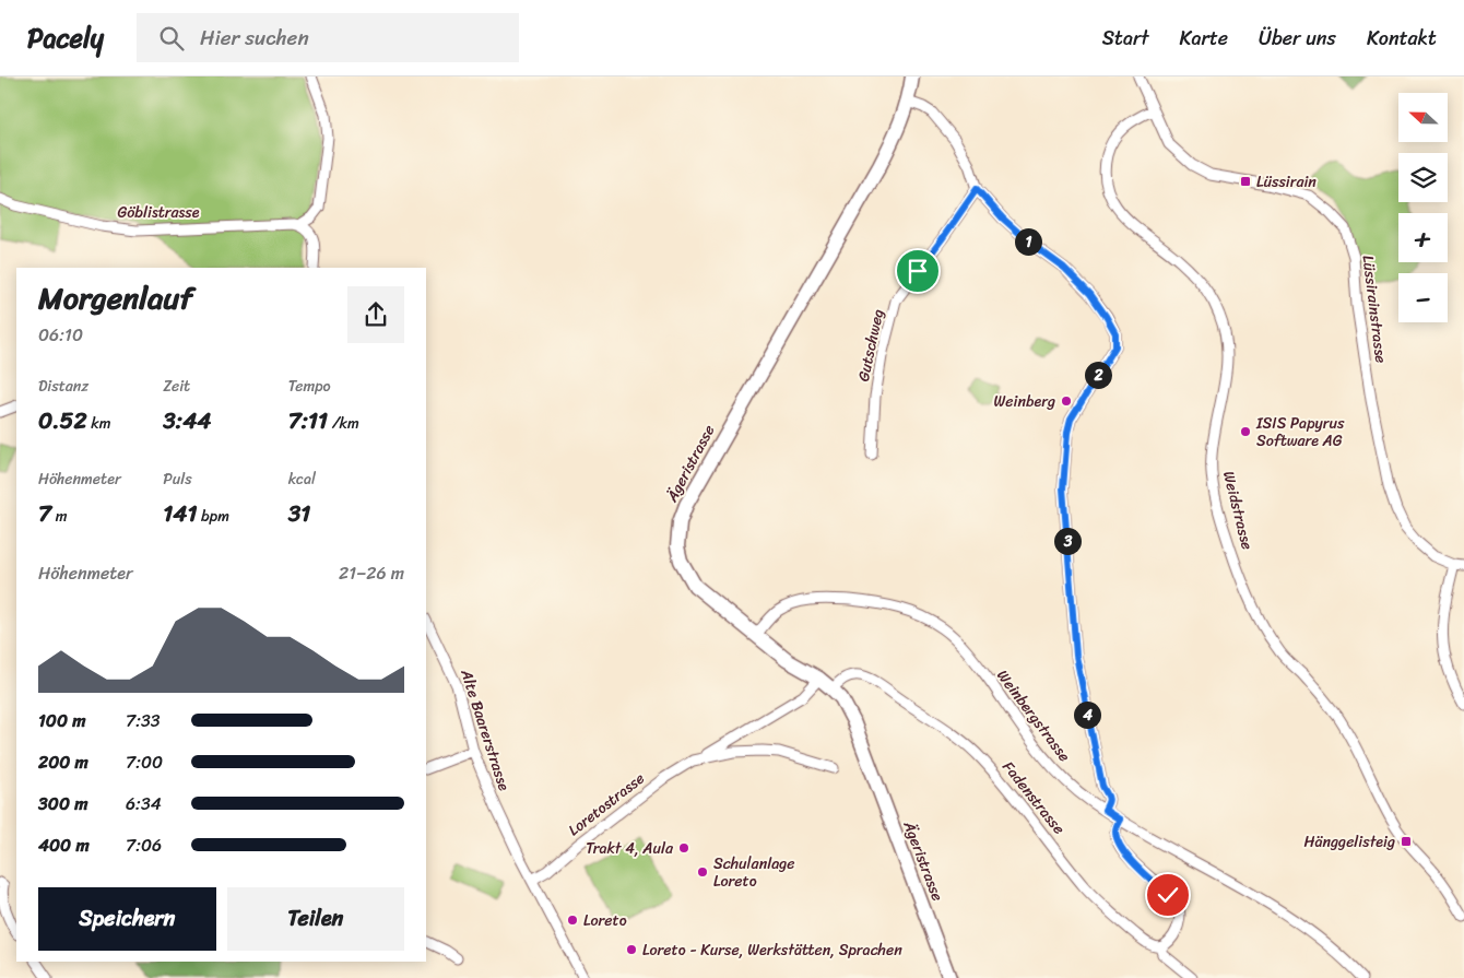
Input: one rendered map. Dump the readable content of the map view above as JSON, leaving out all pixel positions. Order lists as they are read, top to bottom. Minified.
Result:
{"streets":{"main road":["Ägeristrasse"],"street":["Göblistrasse","Lüssirainstrasse","Gutschweg","Weidstrasse","Weinbergstrasse","Alte Baarerstrasse","Fadenstrasse","Loretostrasse"]},"crossings":[["Lüssirainstrasse","Weidstrasse"],["Ägeristrasse","Weinbergstrasse"],["Ägeristrasse","Fadenstrasse"],["Ägeristrasse","Loretostrasse"],["Alte Baarerstrasse","Loretostrasse"]],"places":{"transit":["Lüssirain","Hänggelisteig"],"other":["Weinberg","ISIS Papyrus Software AG","Trakt 4, Aula","Schulanlage Loreto","Loreto","Loreto - Kurse, Werkstätten, Sprachen"]},"north":"left","page":{"header":"Pacely","search":"Hier suchen","nav":["Start","Karte","Über uns","Kontakt"],"map_buttons":["+","−"],"pins":["1","2","3","4"],"heading":["Morgenlauf","06:10"],"stats":[["Distanz","0.52 km"],["Zeit","3:44"],["Tempo","7:11 /km"],["Höhenmeter","7 m"],["Puls","141 bpm"],["kcal","31"]],"chart":["Höhenmeter","21–26 m"],"list":[{"name":"100 m","note":"7:33"},{"name":"200 m","note":"7:00"},{"name":"300 m","note":"6:34"},{"name":"400 m","note":"7:06"}],"buttons":["Speichern","Teilen"]}}
